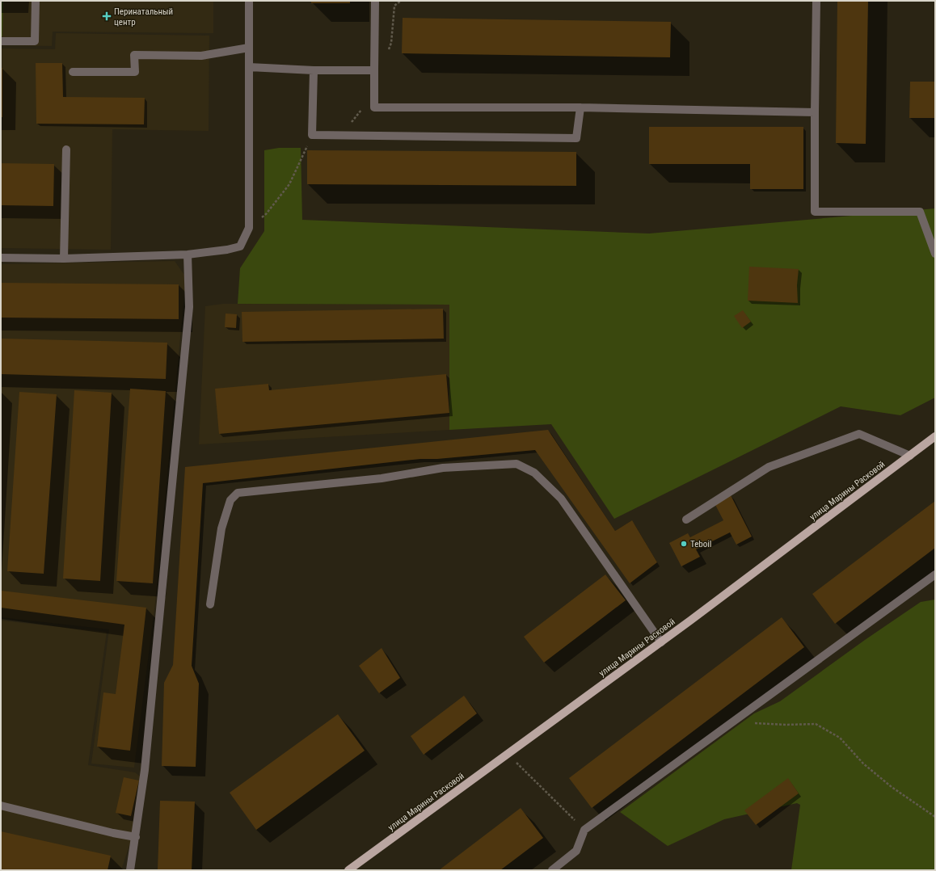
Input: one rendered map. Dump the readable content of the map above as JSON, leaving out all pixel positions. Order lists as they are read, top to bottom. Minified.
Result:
{"streets":{"main road":["улица Марины Расковой"]},"places":{"health":["Перинатальный центр"],"other":["Teboil"]}}
